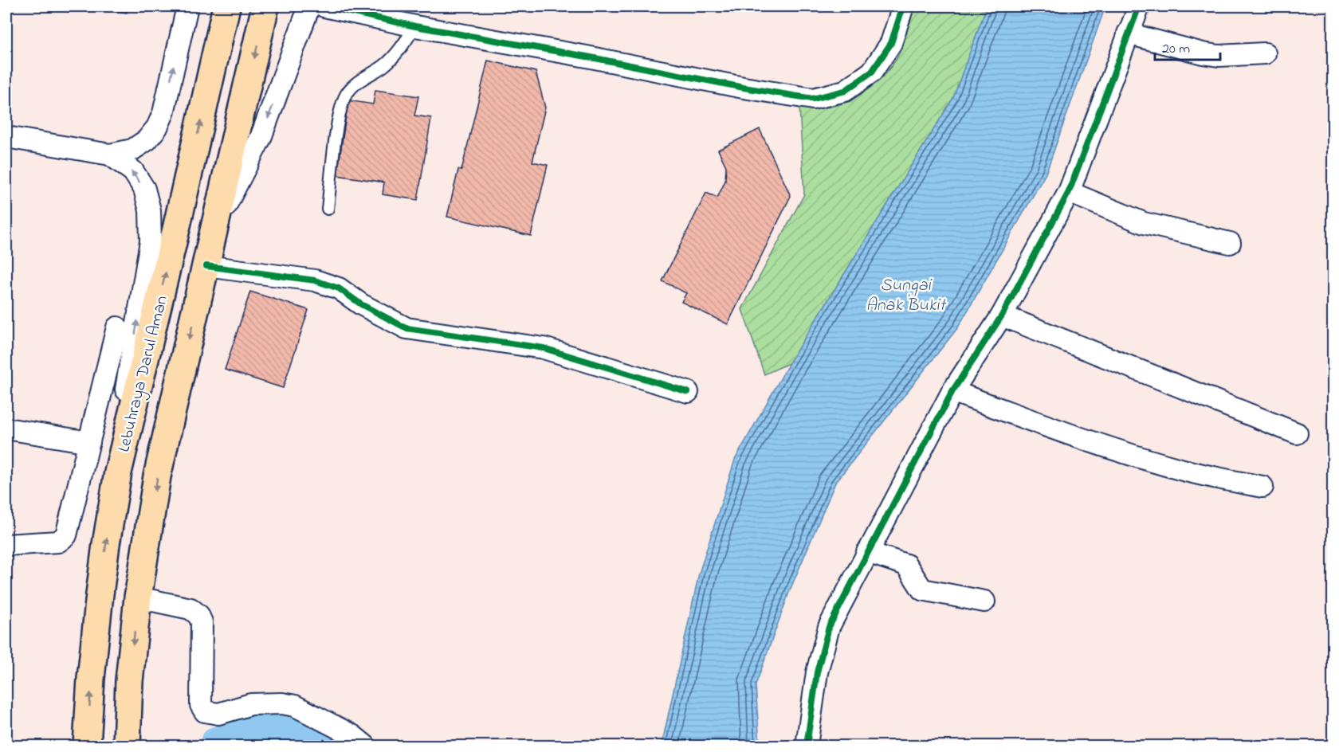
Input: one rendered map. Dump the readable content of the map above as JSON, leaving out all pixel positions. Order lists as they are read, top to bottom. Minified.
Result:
{"streets":{"highway":["Lebuhraya Darul Aman"]},"water":["Sungai Anak Bukit"],"scale_bar":"20 m"}
